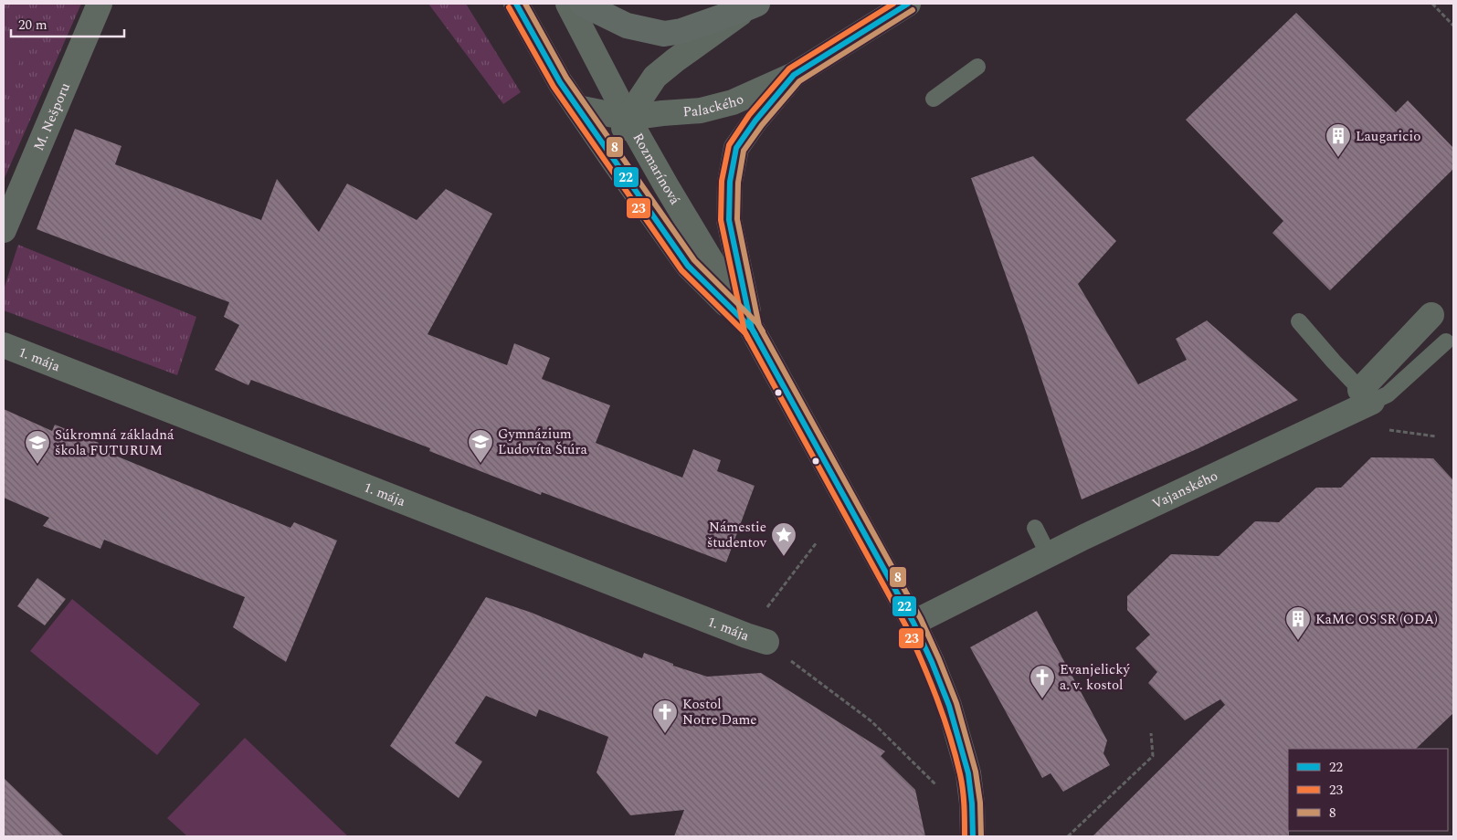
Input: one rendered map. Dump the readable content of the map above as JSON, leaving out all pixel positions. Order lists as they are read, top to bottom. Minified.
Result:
{"streets":{"street":["Palackého","M. Nešporu","Rozmarínová","1. mája","Vajanského"]},"crossings":[["Palackého","Rozmarínová"],["Rozmarínová","Vajanského"]],"places":{"building":["Laugaricio","KaMC OS SR (ODA)"],"school or university":["Gymnázium Ľudovíta Štúra","Súkromná základná škola FUTURUM"],"place":["Námestie študentov"],"church":["Evanjelický a. v. kostol","Kostol Notre Dame"]},"lines":["transit line 22","transit line 23","transit line 8"],"legend":["22","23","8"],"scale_bar":"20 m"}
